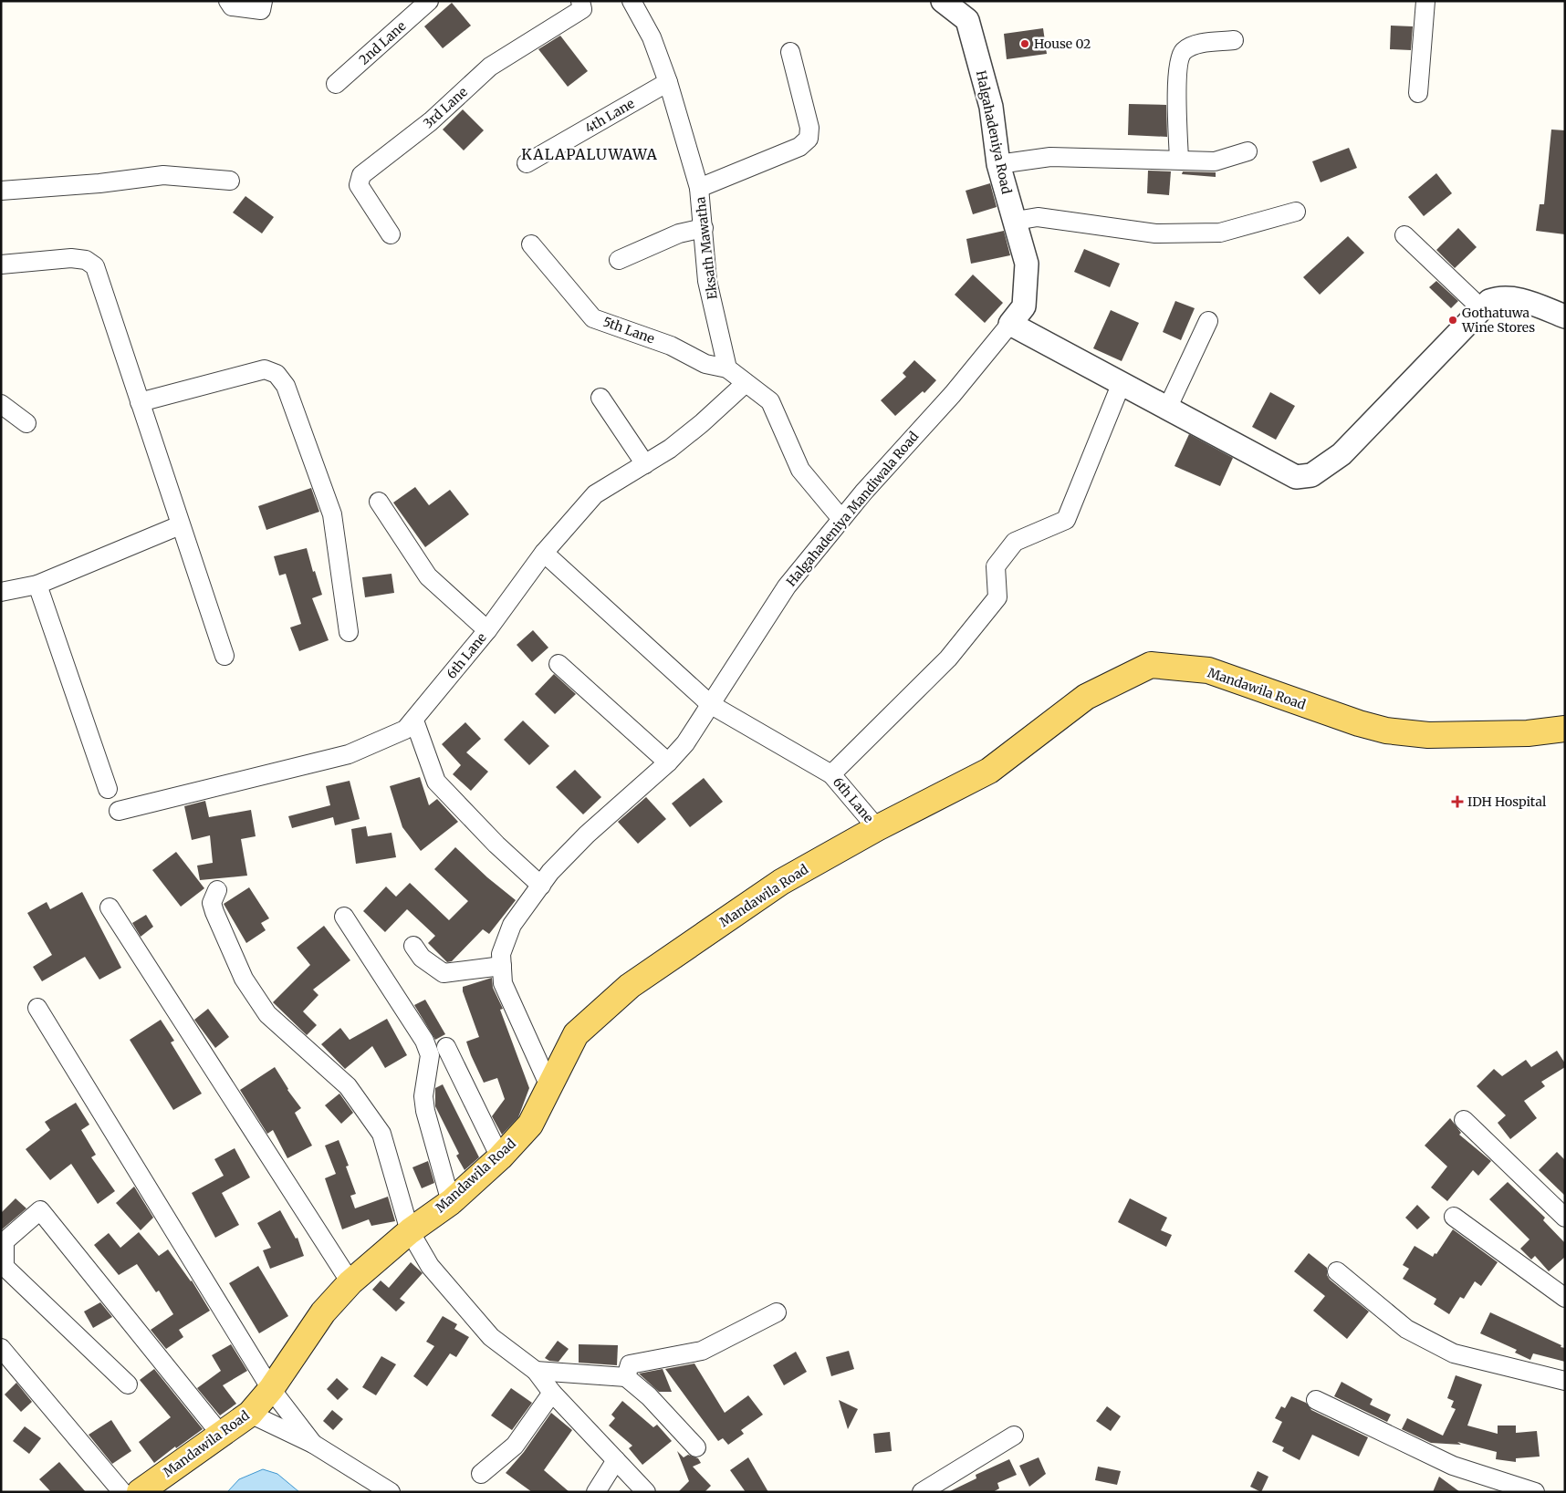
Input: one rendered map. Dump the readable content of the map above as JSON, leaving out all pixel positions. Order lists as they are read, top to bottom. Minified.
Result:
{"streets":{"main road":["Mandawila Road"],"street":["2nd Lane","3rd Lane","4th Lane","Halgahadeniya Road","Eksath Mawatha","5th Lane","Halgahadeniya Mandiwala Road","6th Lane"]},"crossings":[["4th Lane","Eksath Mawatha"],["Halgahadeniya Road","Halgahadeniya Mandiwala Road"],["Eksath Mawatha","5th Lane"],["Halgahadeniya Mandiwala Road","6th Lane"],["Halgahadeniya Mandiwala Road","Mandawila Road"],["6th Lane","Mandawila Road"]],"districts":["KALAPALUWAWA"],"places":{"other":["House 02","Gothatuwa Wine Stores"],"health":["IDH Hospital"]}}
